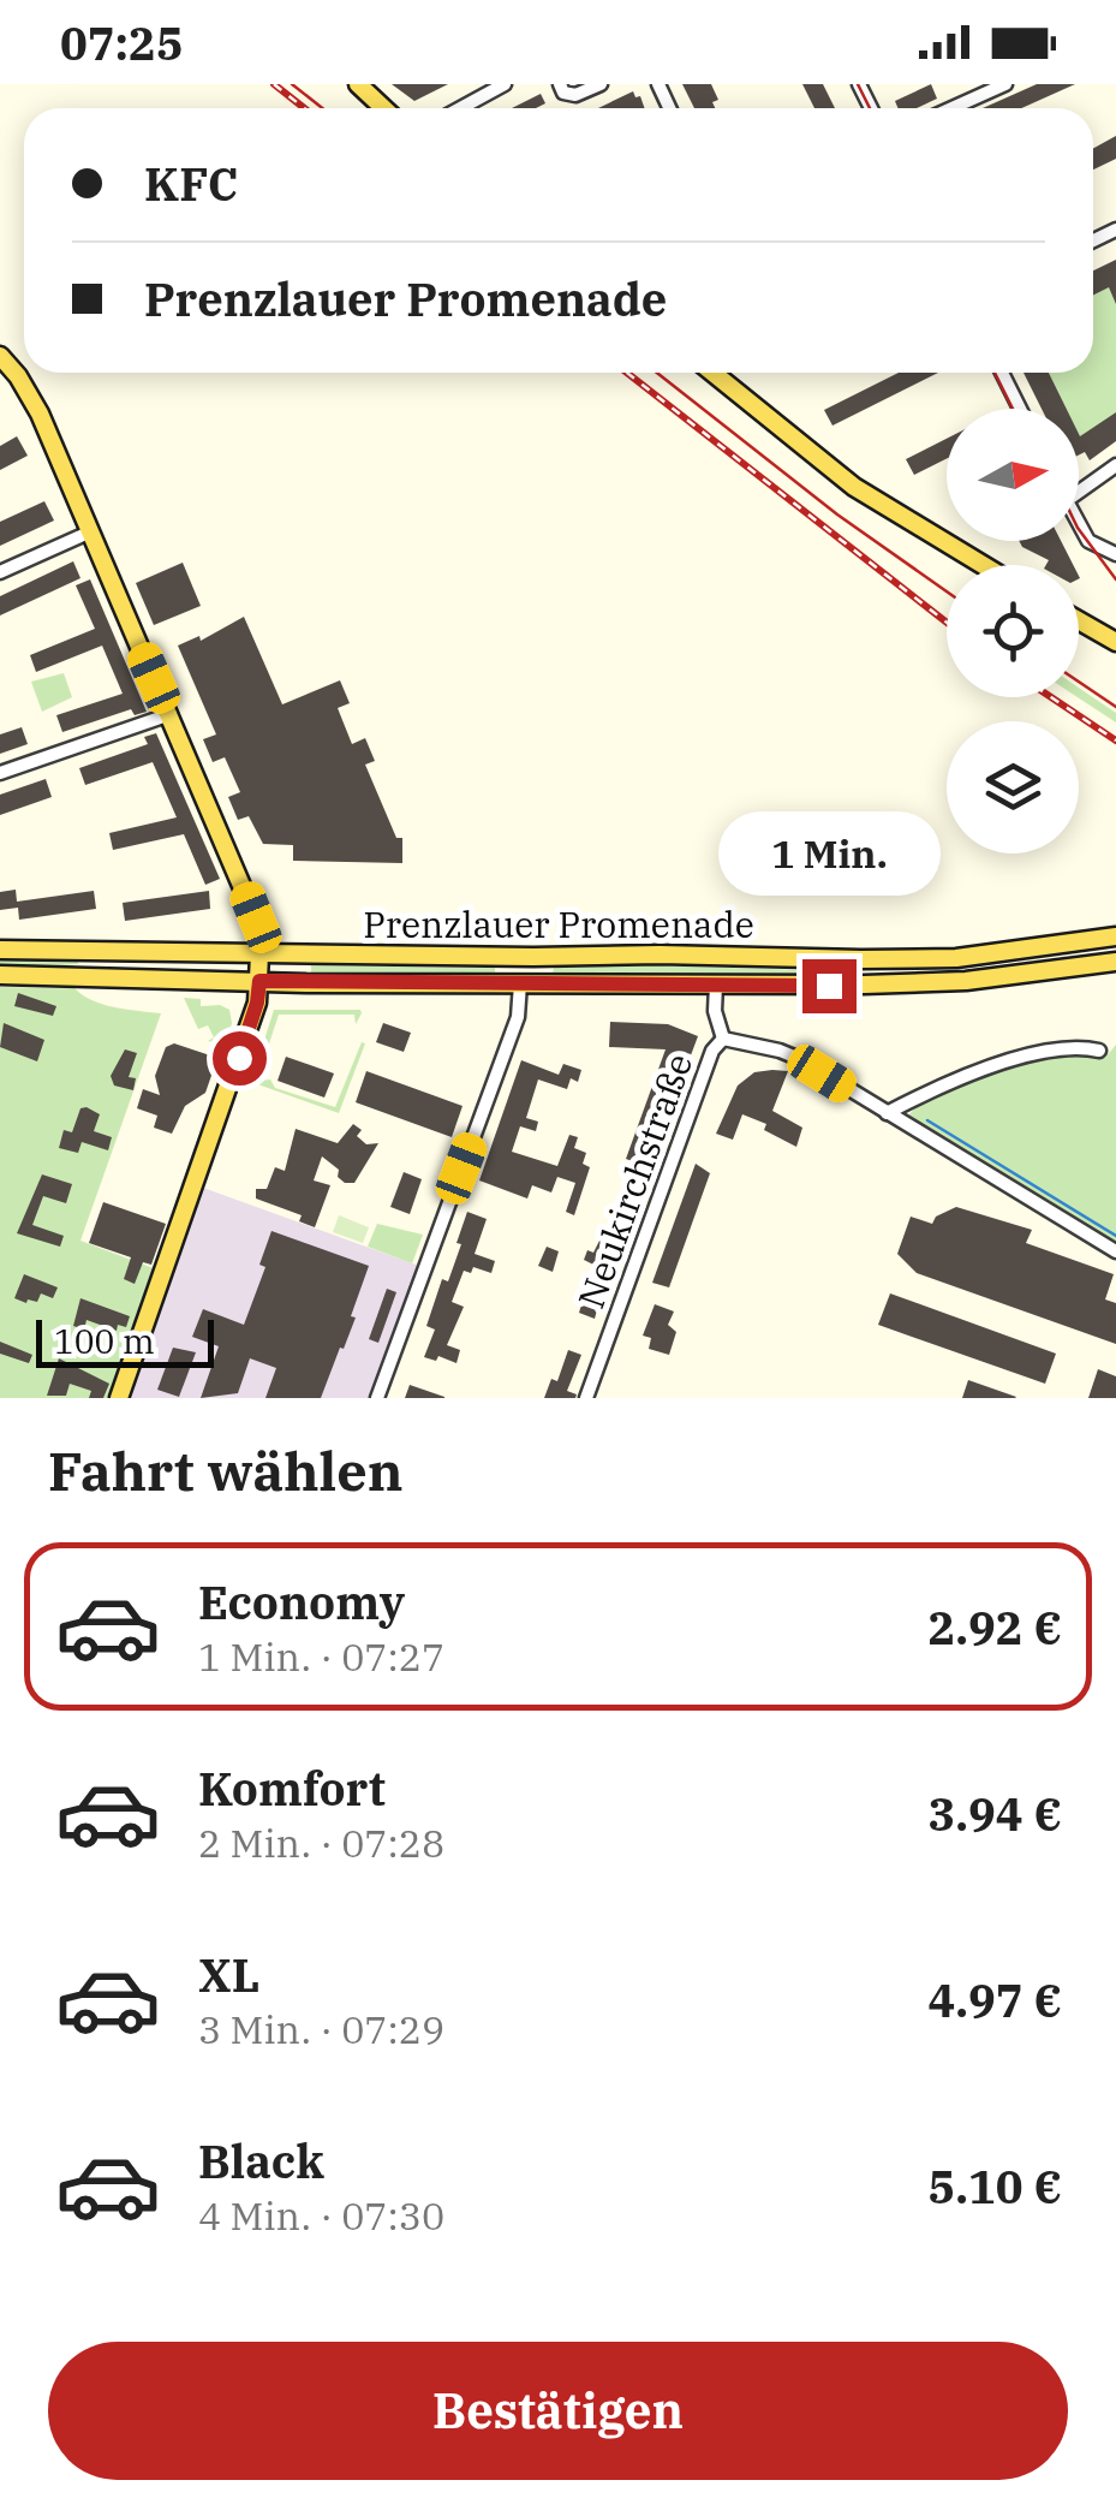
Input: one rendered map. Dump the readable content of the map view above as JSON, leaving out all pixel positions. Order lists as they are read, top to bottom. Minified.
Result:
{"streets":{"main road":["Prenzlauer Promenade"],"street":["Neukirchstraße"]},"crossings":[["Prenzlauer Promenade","Neukirchstraße"]],"scale_bar":"100 m","north":"right","page":{"status":"07:25","banner":["KFC","Prenzlauer Promenade"],"bubble":"1 Min.","scale":"100 m","heading":"Fahrt wählen","list":[{"name":"Economy","note":"1 Min. · 07:27","value":"2.92 €"},{"name":"Komfort","note":"2 Min. · 07:28","value":"3.94 €"},{"name":"XL","note":"3 Min. · 07:29","value":"4.97 €"},{"name":"Black","note":"4 Min. · 07:30","value":"5.10 €"}],"buttons":"Bestätigen"}}
